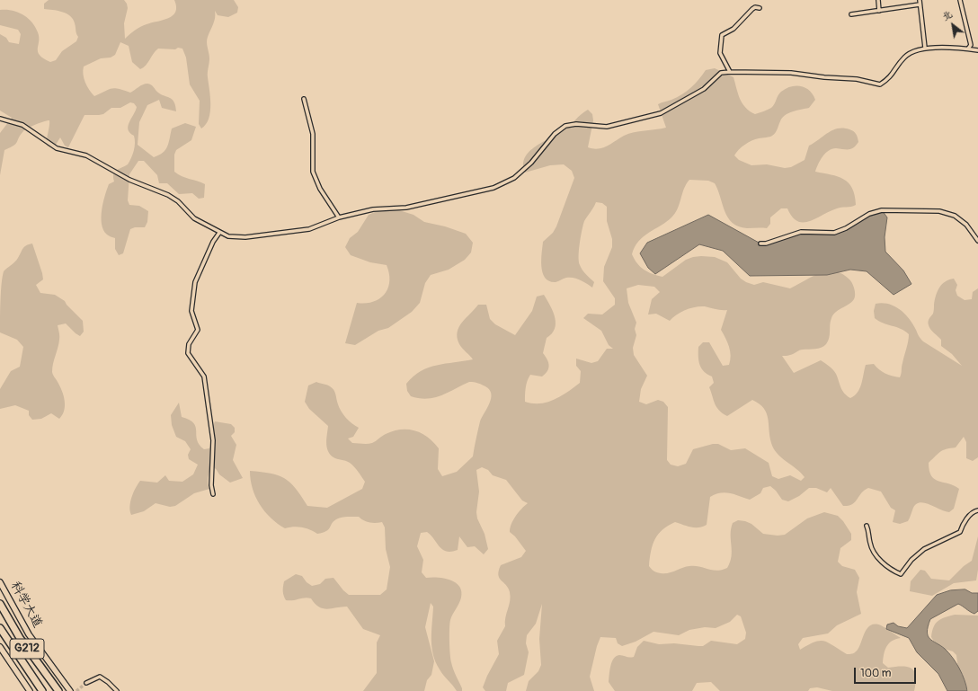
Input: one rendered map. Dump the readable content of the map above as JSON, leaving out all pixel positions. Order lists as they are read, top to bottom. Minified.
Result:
{"streets":{"highway":["科学大道","G212"]},"scale_bar":"100 m","north":"top left"}
